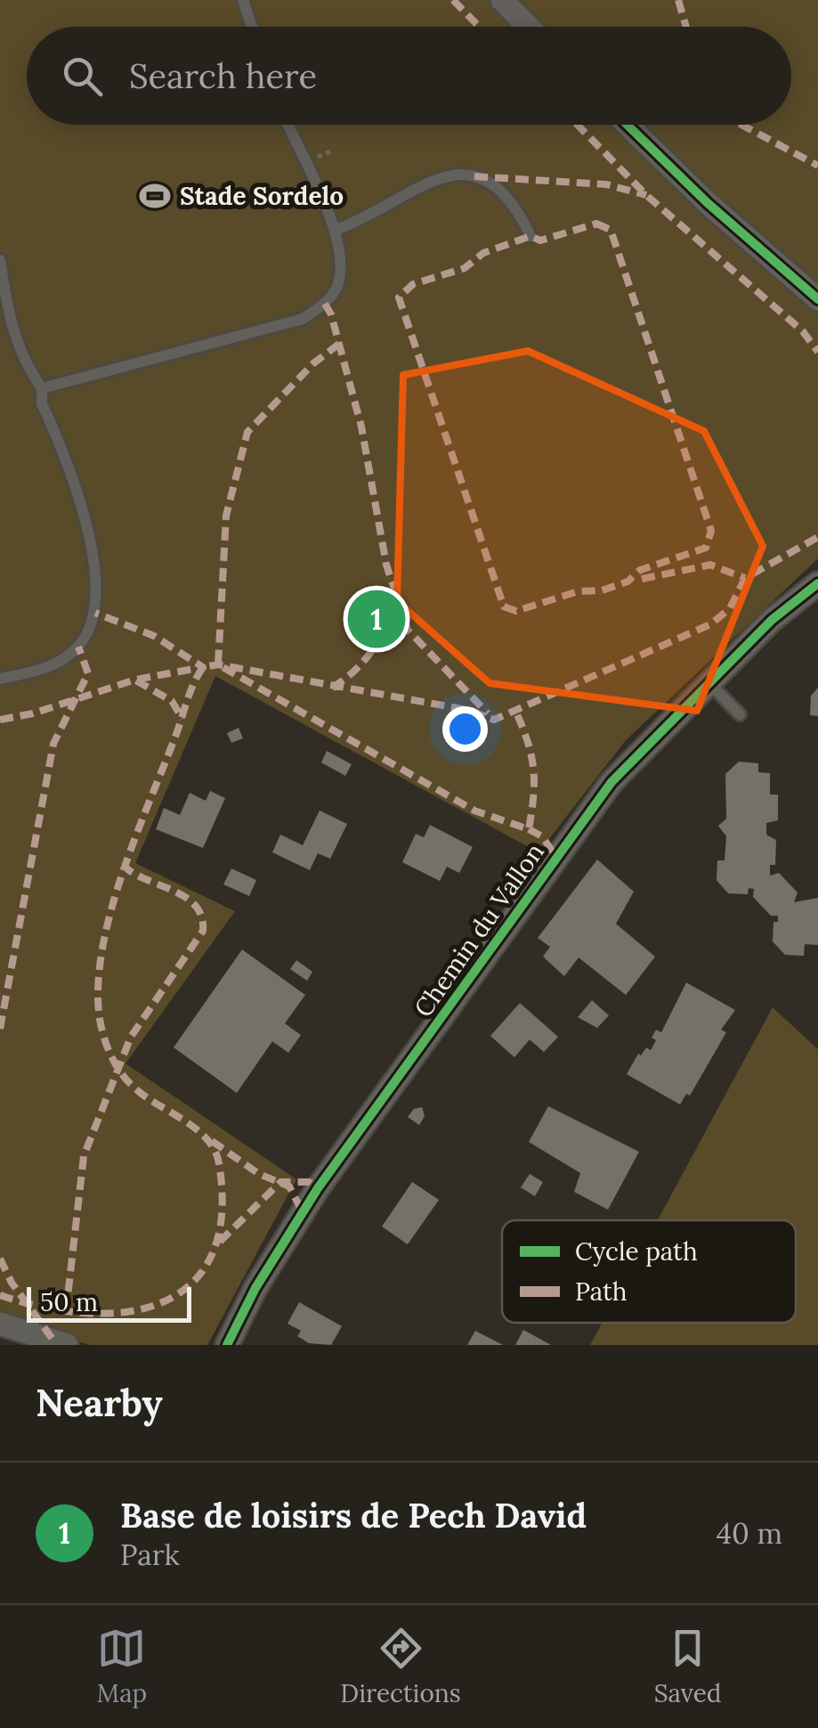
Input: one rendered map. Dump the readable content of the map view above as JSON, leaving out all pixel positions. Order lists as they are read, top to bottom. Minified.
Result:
{"streets":{"street":["Chemin du Vallon"]},"places":{"sports":["Stade Sordelo"]},"legend":["Cycle path","Path"],"scale_bar":"50 m","page":{"search":"Search here","pins":"1","scale":"50 m","heading":"Nearby","list":[{"mark":"1","name":"Base de loisirs de Pech David","note":"Park","value":"40 m"}],"nav":["Map","Directions","Saved"]}}
